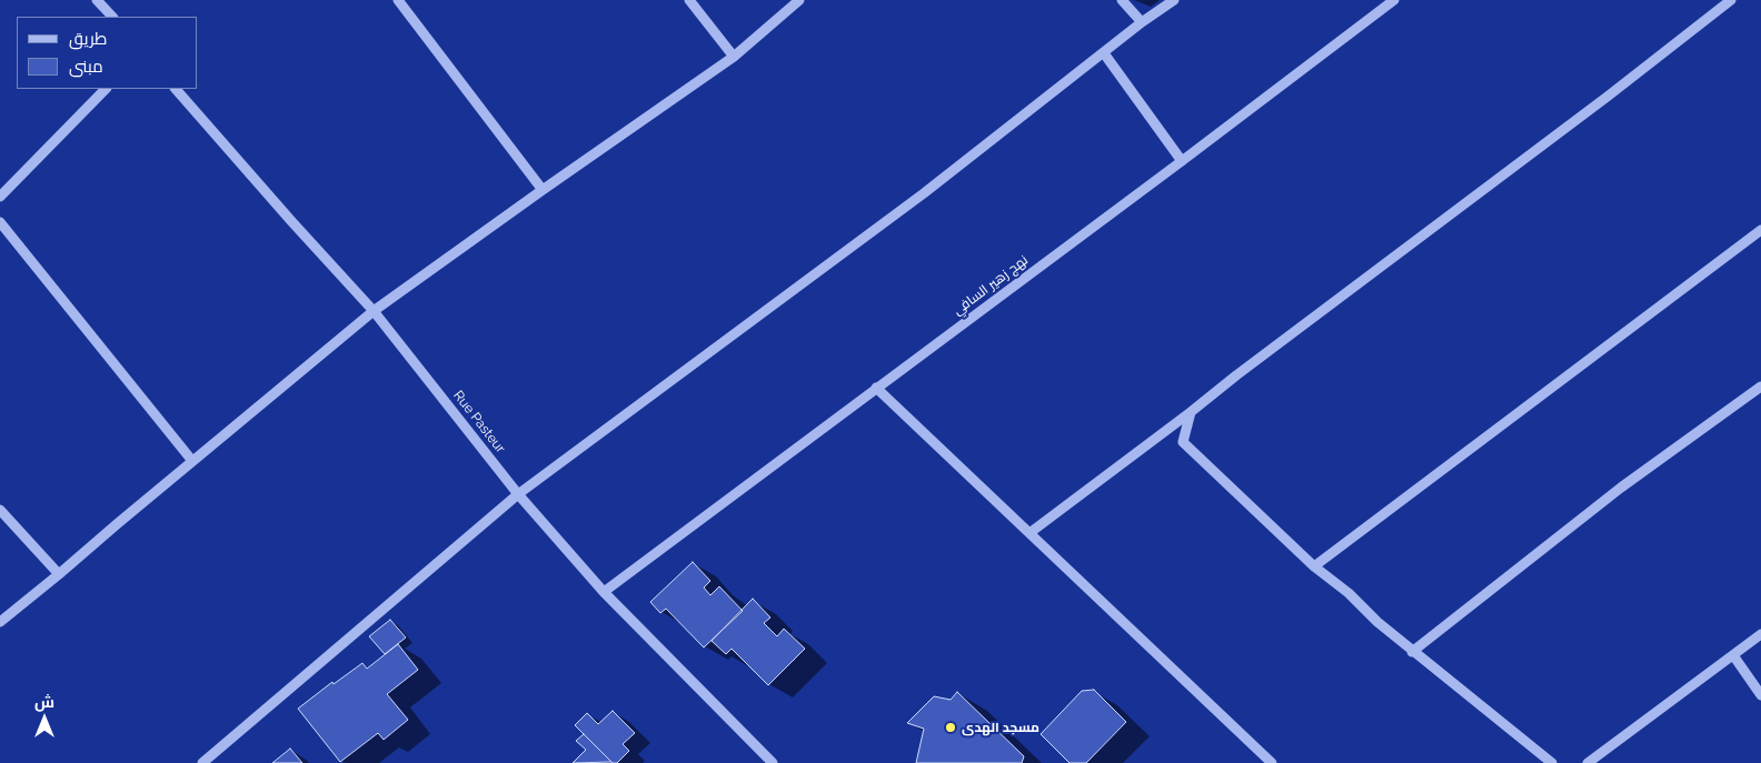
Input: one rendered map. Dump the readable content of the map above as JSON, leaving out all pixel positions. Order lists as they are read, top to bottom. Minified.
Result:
{"streets":{"street":["نهج زهير السافي","Rue Pasteur"]},"crossings":[["نهج زهير السافي","Rue Pasteur"]],"places":["مسجد الهدى"],"legend":["طريق","مبنى"],"north":"top"}
